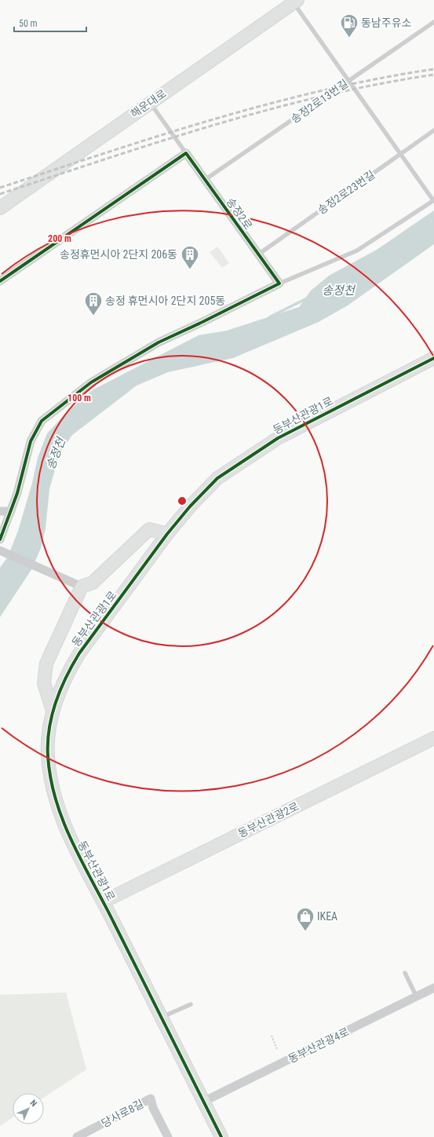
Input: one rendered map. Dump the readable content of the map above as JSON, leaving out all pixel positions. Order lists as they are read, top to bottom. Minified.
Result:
{"streets":{"street":["해운대로","송정2로","동부산관광1로","동부산관광2로","동부산관광4로","당사로8길"],"lane":["송정2로13번길","송정2로23번길"]},"crossings":[["송정2로13번길","송정2로"],["해운대로","송정2로"],["송정2로23번길","송정2로"],["동부산관광1로","동부산관광2로"],["동부산관광1로","동부산관광4로"]],"water":["송정천"],"places":{"fuel station":["동남주유소"],"building":["송정휴먼시아 2단지 206동","송정 휴먼시아 2단지 205동"],"shop":["IKEA"]},"scale_bar":"50 m","north":"top right","rings":["200 m","100 m"]}
